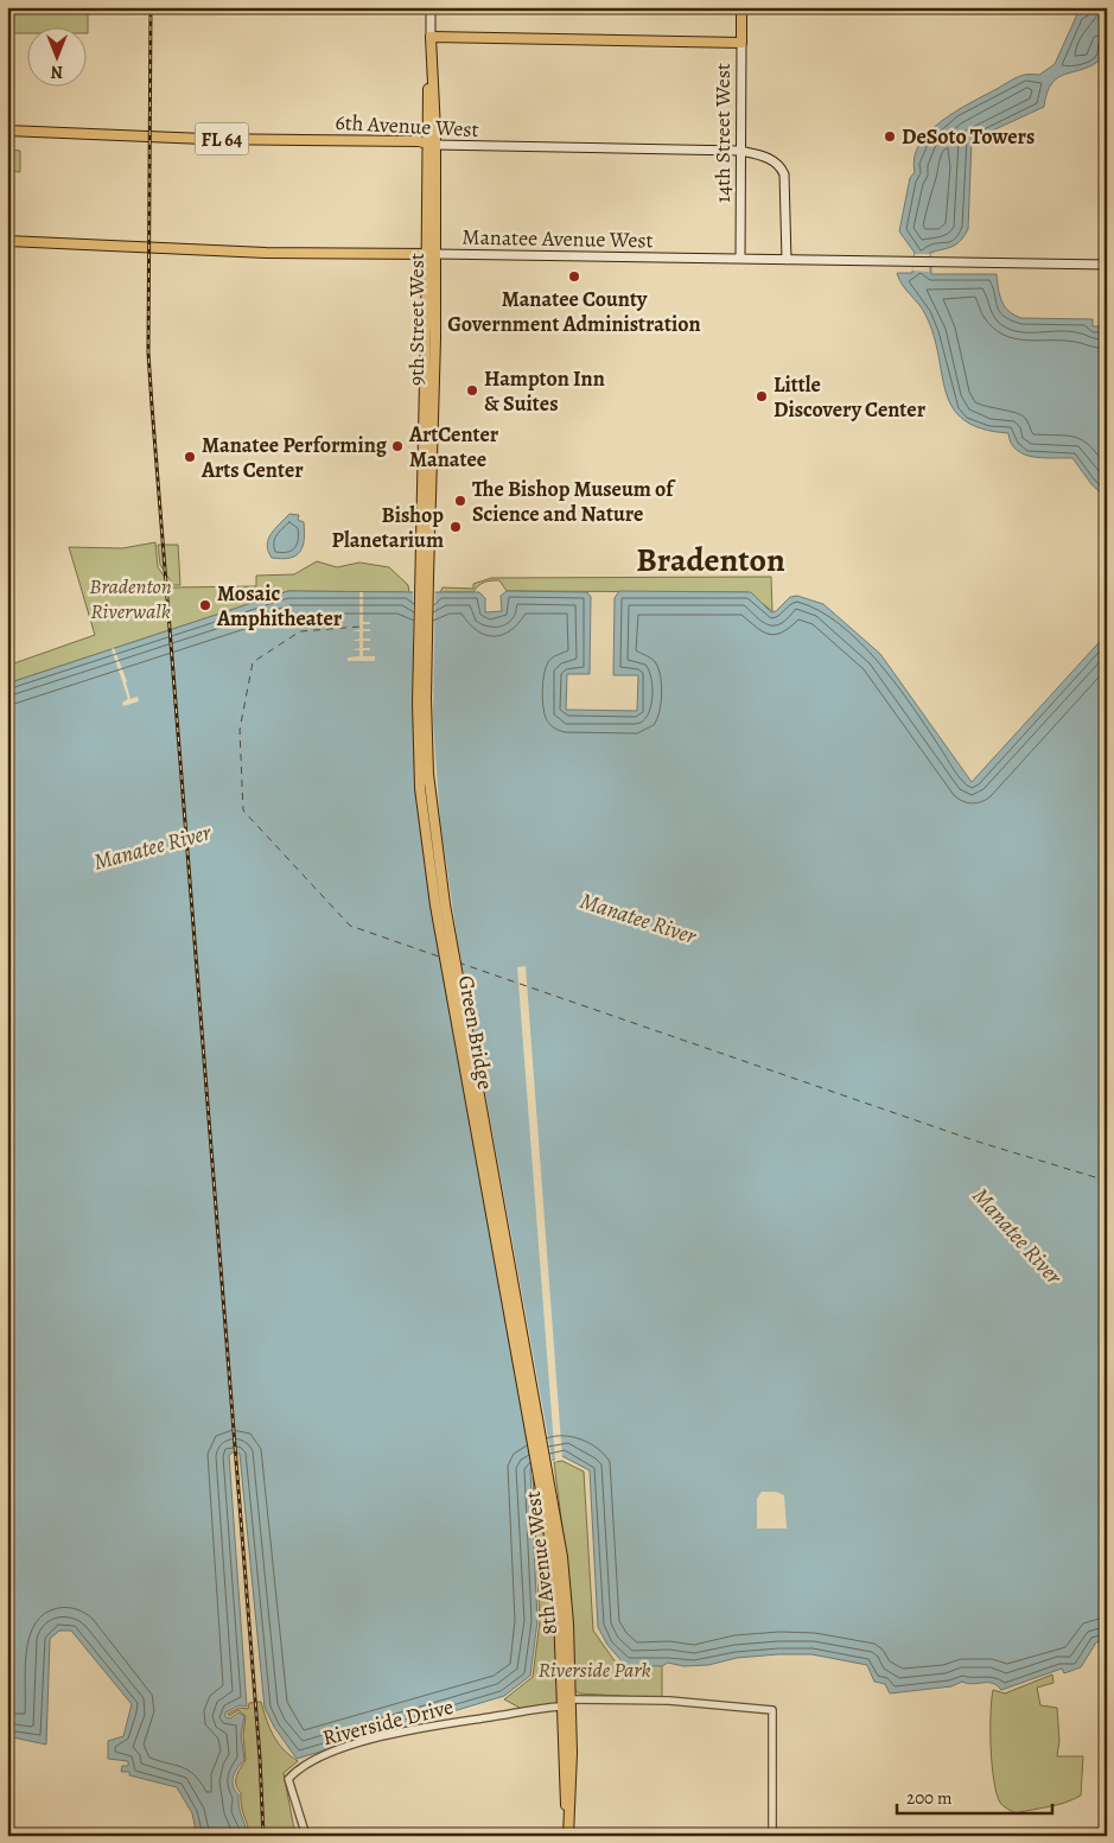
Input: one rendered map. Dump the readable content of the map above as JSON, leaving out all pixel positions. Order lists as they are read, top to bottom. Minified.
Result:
{"streets":{"main road":["6th Avenue West","14th Street West","FL 64","Manatee Avenue West","9th Street West","Green Bridge","8th Avenue West"],"street":["Riverside Drive"]},"crossings":[["6th Avenue West","14th Street West"],["6th Avenue West","Manatee Avenue West"],["6th Avenue West","9th Street West"],["14th Street West","Manatee Avenue West"],["Manatee Avenue West","9th Street West"],["9th Street West","Green Bridge"],["Green Bridge","8th Avenue West"],["8th Avenue West","Riverside Drive"]],"districts":["Bradenton"],"water":["Manatee River"],"parks":["Bradenton Riverwalk","Riverside Park"],"places":["DeSoto Towers","Manatee County Government Administration","Hampton Inn & Suites","Little Discovery Center","ArtCenter Manatee","Manatee Performing Arts Center","The Bishop Museum of Science and Nature","Bishop Planetarium","Mosaic Amphitheater"],"scale_bar":"200 m","north":"bottom"}
